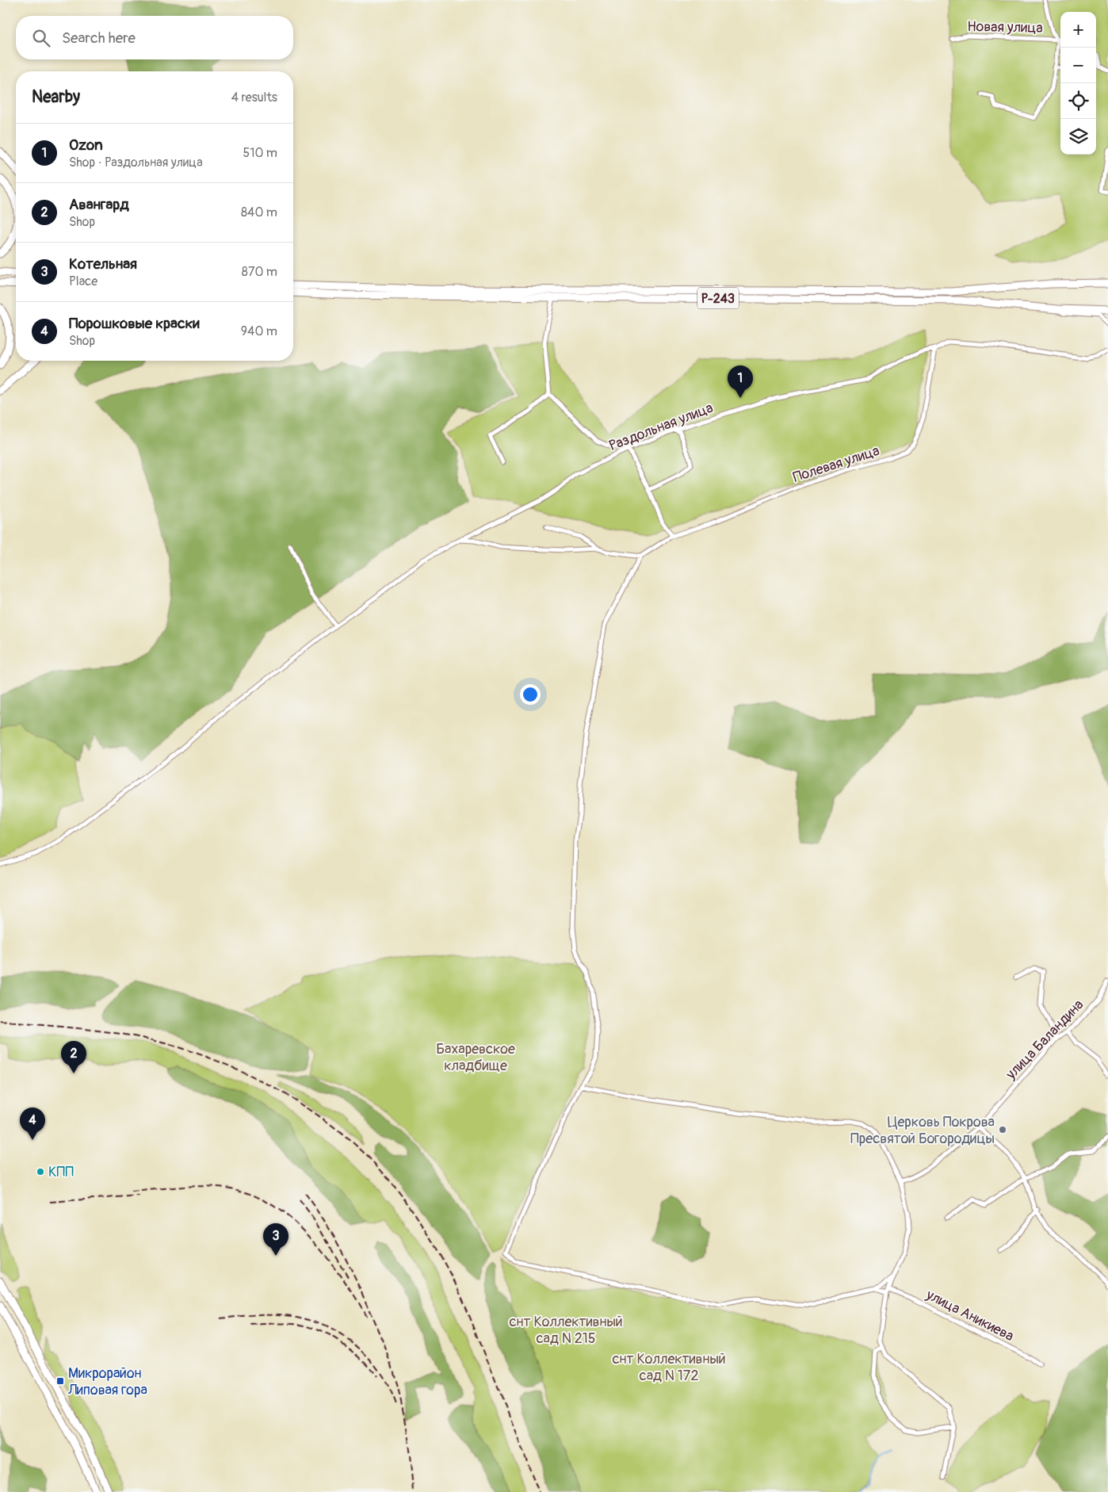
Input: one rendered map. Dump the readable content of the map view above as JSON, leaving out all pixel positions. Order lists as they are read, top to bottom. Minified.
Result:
{"streets":{"main road":["Р-243"],"street":["Новая улица","Раздольная улица","Полевая улица","улица Баландина","улица Аникиева"]},"crossings":[["Раздольная улица","Полевая улица"]],"parks":["Бахаревское кладбище","снт Коллективный сад N 215","снт Коллективный сад N 172"],"places":{"other":["Церковь Покрова Пресвятой Богородицы","КПП"],"transit":["Микрорайон Липовая гора"]},"page":{"map_buttons":["+","−"],"search":"Search here","heading":["Nearby","4 results"],"list":[{"mark":"1","name":"Ozon","note":"Shop · Раздольная улица","value":"510 m"},{"mark":"2","name":"Авангард","note":"Shop","value":"840 m"},{"mark":"3","name":"Котельная","note":"Place","value":"870 m"},{"mark":"4","name":"Порошковые краски","note":"Shop","value":"940 m"}],"pins":["1","2","4","3"]}}
